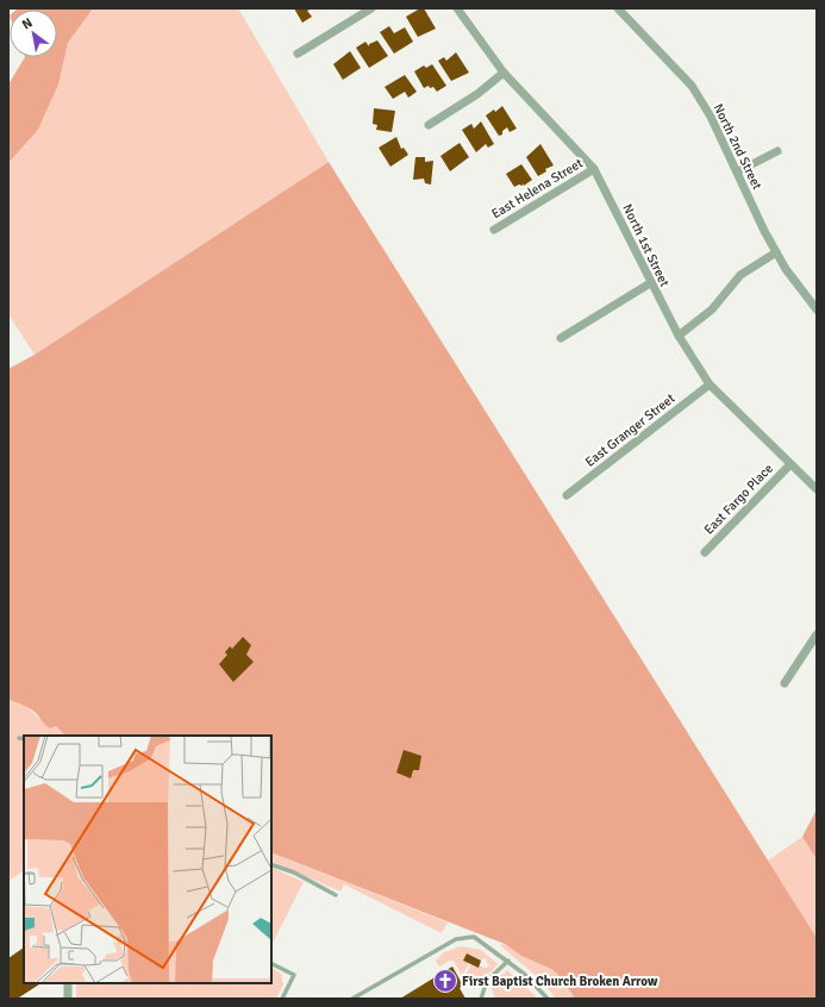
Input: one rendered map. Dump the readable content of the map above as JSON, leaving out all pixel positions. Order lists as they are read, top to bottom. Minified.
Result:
{"streets":{"street":["North 2nd Street","East Helena Street","North 1st Street","East Granger Street","East Fargo Place"]},"crossings":[["East Helena Street","North 1st Street"],["North 1st Street","East Granger Street"],["North 1st Street","East Fargo Place"]],"places":{"church":["First Baptist Church Broken Arrow"]},"north":"top left"}
